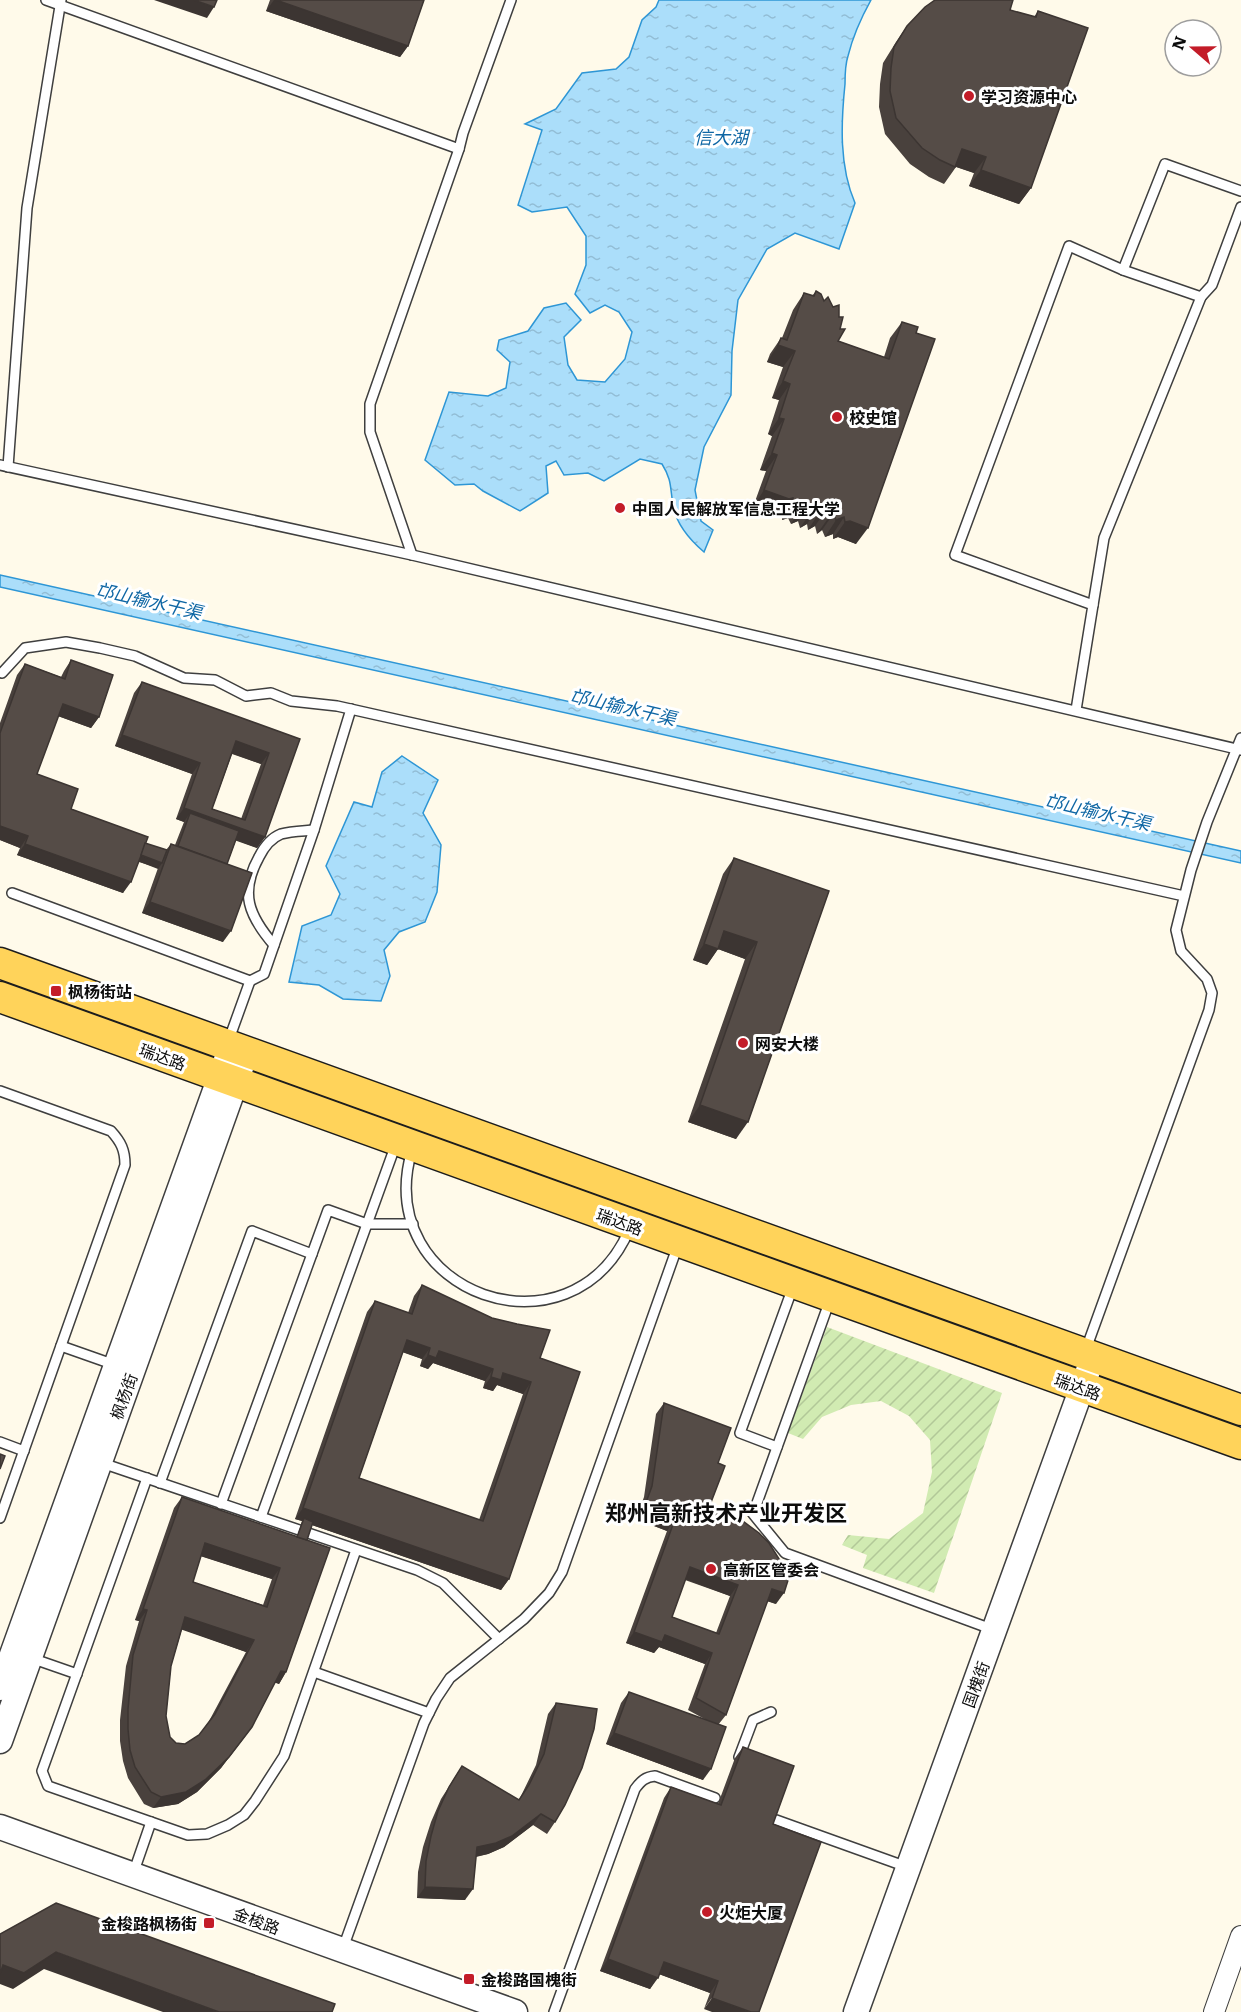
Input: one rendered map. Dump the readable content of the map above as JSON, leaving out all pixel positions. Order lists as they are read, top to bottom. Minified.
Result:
{"streets":{"main road":["瑞达路"],"street":["枫杨街","国槐街","金梭路"]},"crossings":[["瑞达路","枫杨街"],["瑞达路","国槐街"]],"districts":["郑州高新技术产业开发区"],"water":["信大湖","邙山输水干渠"],"places":{"other":["学习资源中心","校史馆","中国人民解放军信息工程大学","网安大楼","高新区管委会","火炬大厦"],"transit":["枫杨街站","金梭路枫杨街","金梭路国槐街"]},"north":"left"}
